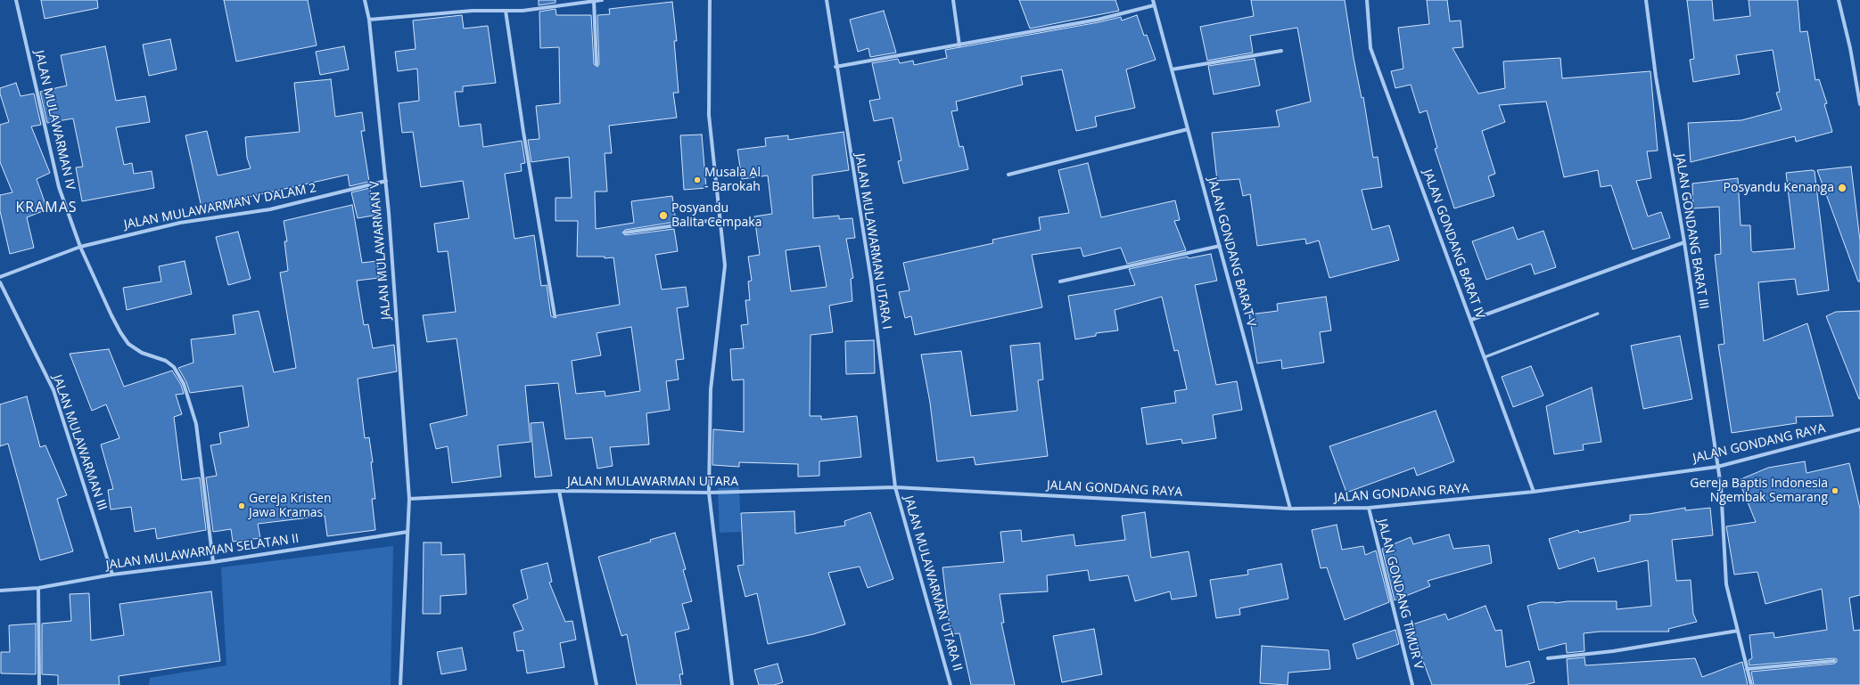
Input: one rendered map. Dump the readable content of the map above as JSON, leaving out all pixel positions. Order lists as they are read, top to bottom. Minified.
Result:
{"streets":{"street":["JALAN MULAWARMAN IV","JALAN MULAWARMAN V DALAM 2","JALAN GONDANG BARAT III","JALAN MULAWARMAN UTARA I","JALAN GONDANG BARAT IV","JALAN MULAWARMAN V","JALAN GONDANG BARAT V","JALAN MULAWARMAN III","JALAN GONDANG RAYA","JALAN MULAWARMAN UTARA","JALAN MULAWARMAN SELATAN II","JALAN MULAWARMAN UTARA II","JALAN GONDANG TIMUR V"]},"crossings":[["JALAN MULAWARMAN IV","JALAN MULAWARMAN V DALAM 2"],["JALAN MULAWARMAN IV","JALAN MULAWARMAN SELATAN II"],["JALAN MULAWARMAN V DALAM 2","JALAN MULAWARMAN V"],["JALAN GONDANG BARAT III","JALAN GONDANG RAYA"],["JALAN MULAWARMAN UTARA I","JALAN GONDANG RAYA"],["JALAN MULAWARMAN UTARA I","JALAN MULAWARMAN UTARA"],["JALAN MULAWARMAN UTARA I","JALAN MULAWARMAN UTARA II"],["JALAN GONDANG BARAT IV","JALAN GONDANG RAYA"],["JALAN MULAWARMAN V","JALAN MULAWARMAN UTARA"],["JALAN MULAWARMAN V","JALAN MULAWARMAN SELATAN II"],["JALAN GONDANG BARAT V","JALAN GONDANG RAYA"],["JALAN MULAWARMAN III","JALAN MULAWARMAN SELATAN II"],["JALAN GONDANG RAYA","JALAN MULAWARMAN UTARA"],["JALAN GONDANG RAYA","JALAN MULAWARMAN UTARA II"],["JALAN GONDANG RAYA","JALAN GONDANG TIMUR V"],["JALAN MULAWARMAN UTARA","JALAN MULAWARMAN UTARA II"]],"districts":["KRAMAS"],"places":["Musala Al - Barokah","Posyandu Kenanga","Posyandu Balita Cempaka","Gereja Baptis Indonesia Ngembak Semarang","Gereja Kristen Jawa Kramas"]}
